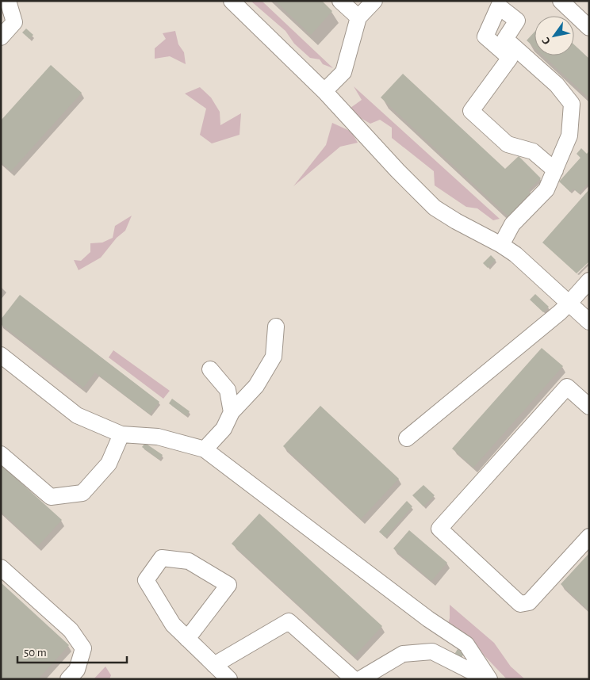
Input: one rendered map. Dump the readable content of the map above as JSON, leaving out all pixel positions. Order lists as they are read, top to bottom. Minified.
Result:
{"scale_bar":"50 m","north":"bottom left"}
